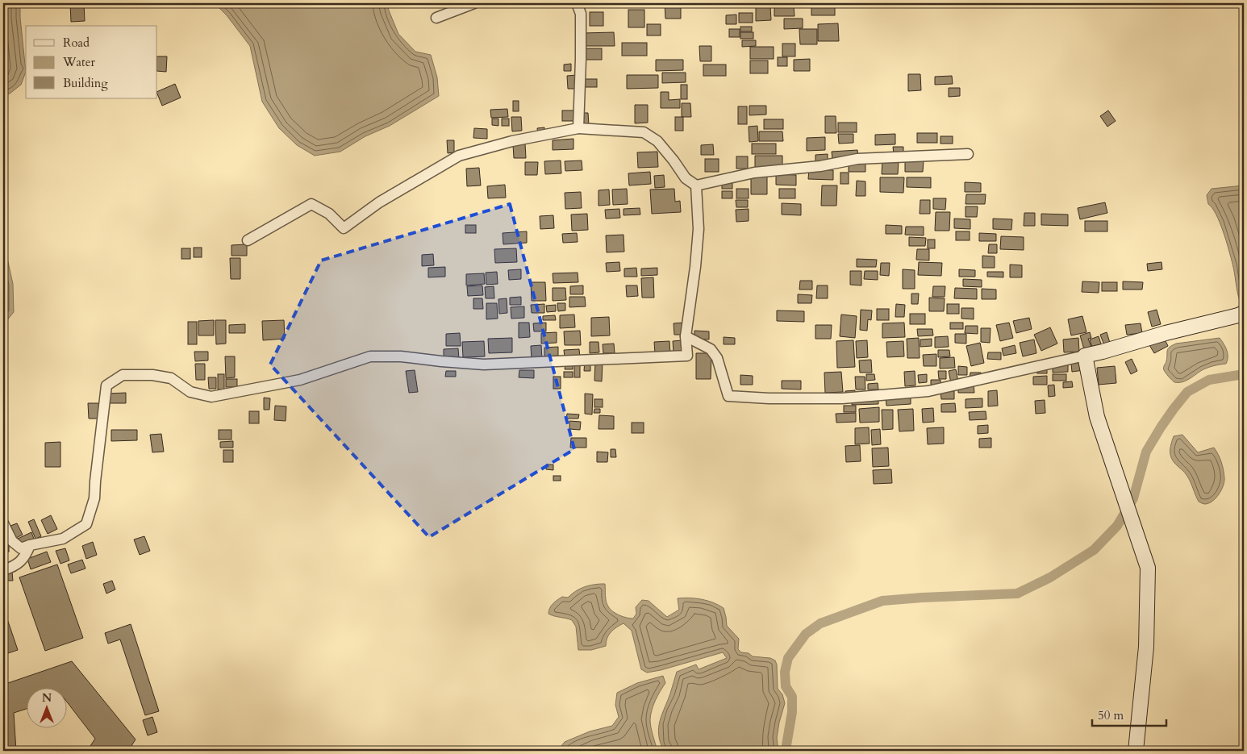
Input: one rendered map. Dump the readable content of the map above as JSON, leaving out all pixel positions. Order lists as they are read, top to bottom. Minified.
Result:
{"legend":["Road","Water","Building"],"scale_bar":"50 m","north":"top"}
